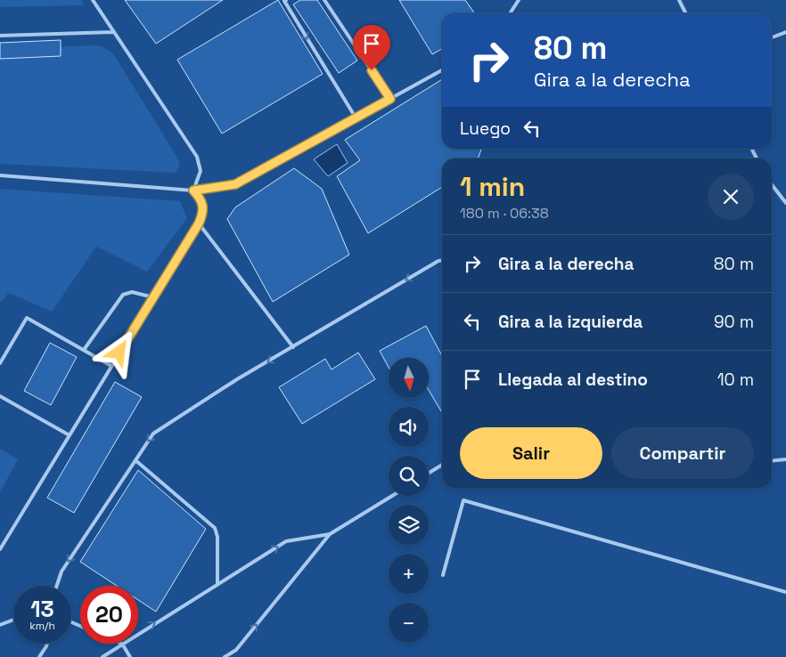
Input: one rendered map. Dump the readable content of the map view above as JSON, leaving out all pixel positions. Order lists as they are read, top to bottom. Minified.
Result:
{"north":"bottom","page":{"turn":["80 m","Gira a la derecha"],"then":"Luego","heading":["1 min","180 m · 06:38"],"list":[{"name":"Gira a la derecha","value":"80 m"},{"name":"Gira a la izquierda","value":"90 m"},{"name":"Llegada al destino","value":"10 m"}],"map_buttons":["+","−"],"buttons":["Salir","Compartir"],"speed":"13 km/h","limit":"20"}}
